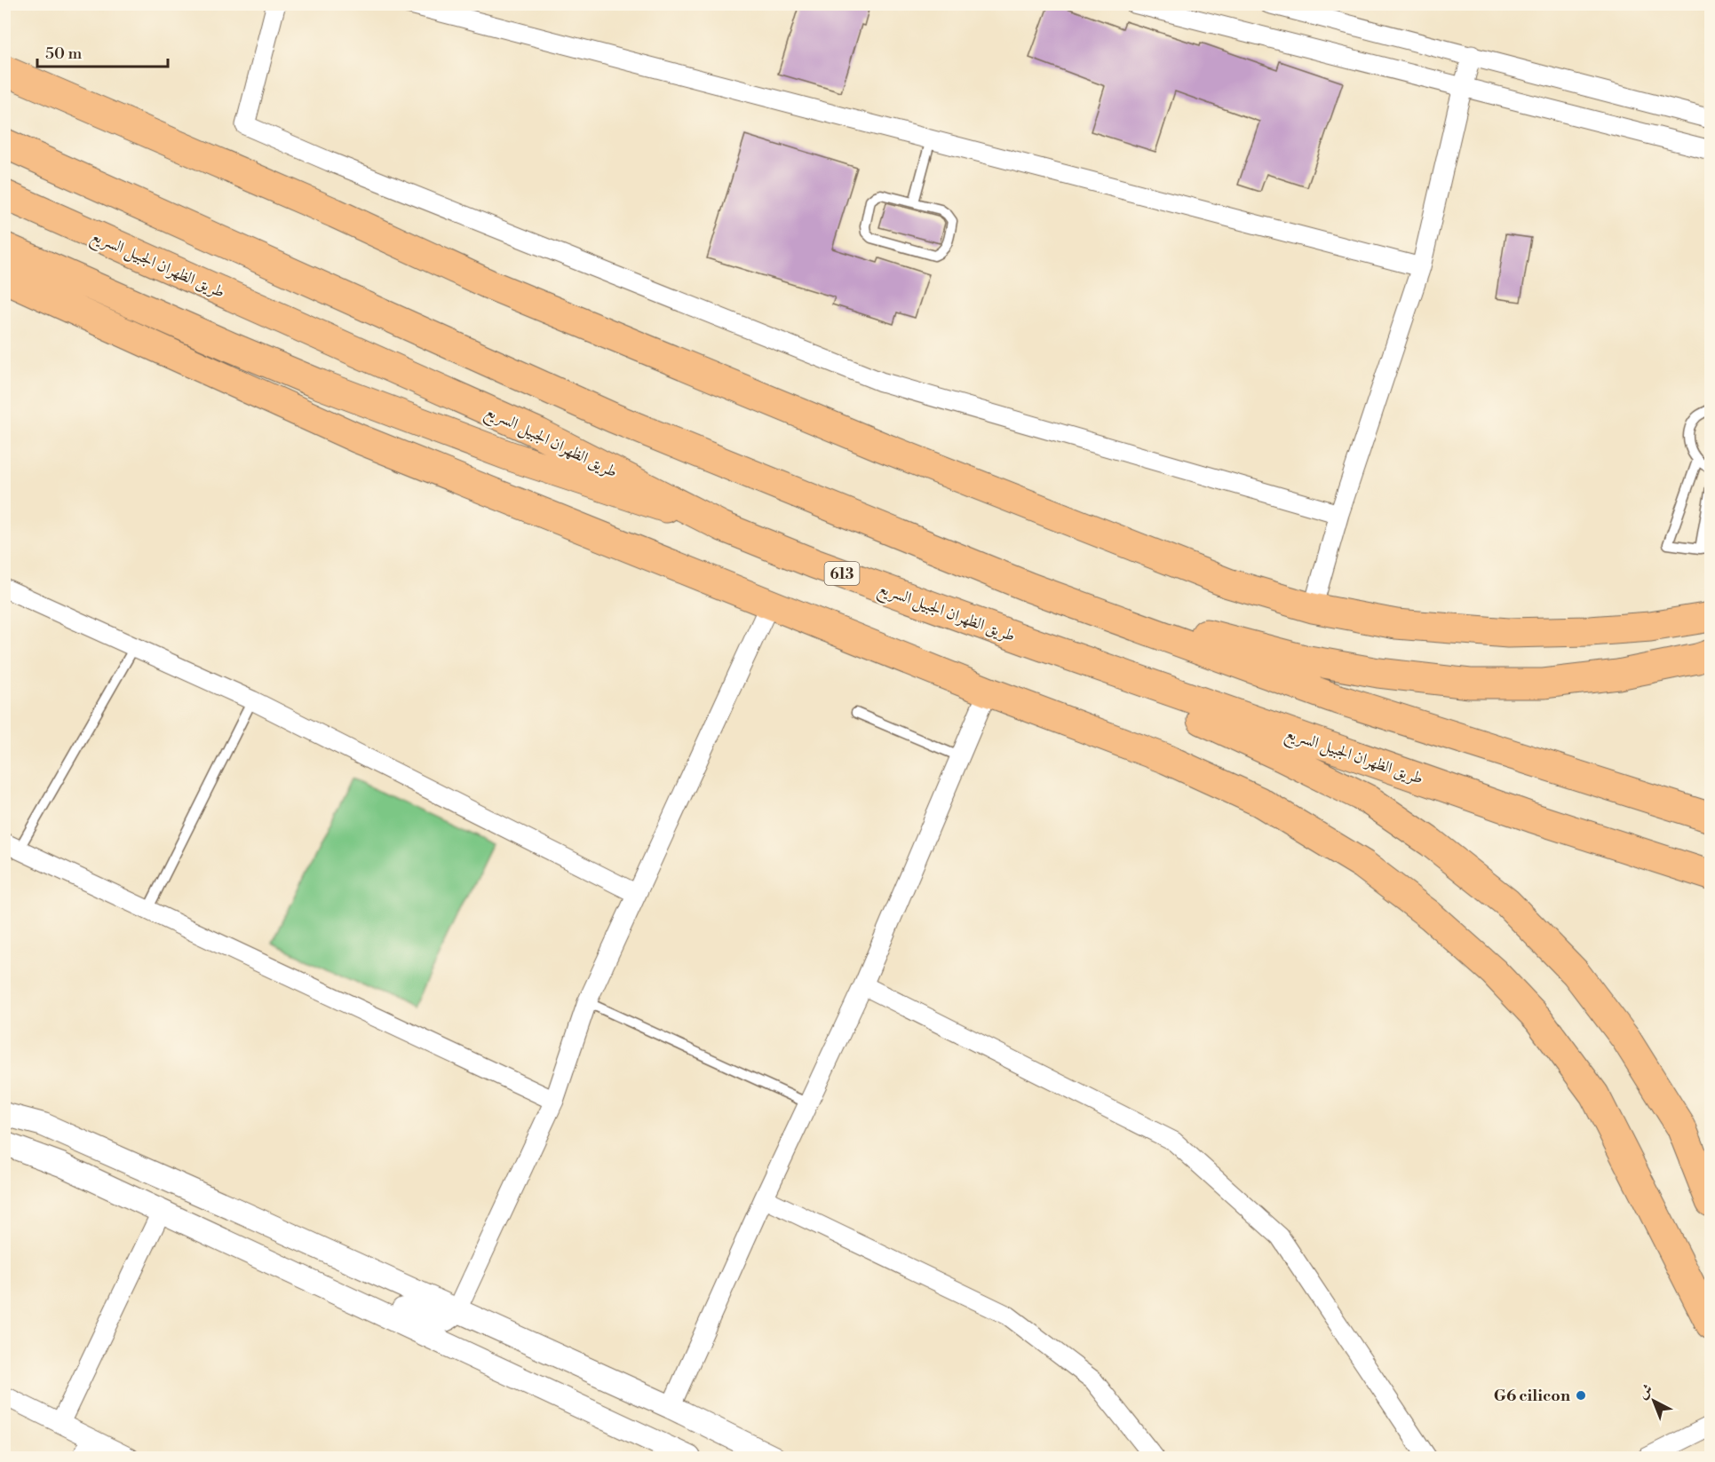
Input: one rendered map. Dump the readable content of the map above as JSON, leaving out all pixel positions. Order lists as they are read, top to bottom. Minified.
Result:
{"streets":{"main road":["طريق الظهران الجبيل السريع","613"]},"places":["G6 cilicon"],"scale_bar":"50 m","north":"top left"}
